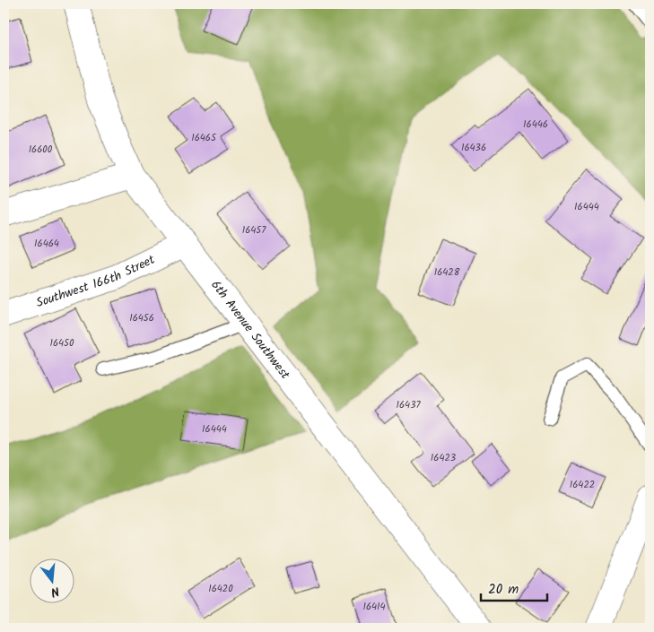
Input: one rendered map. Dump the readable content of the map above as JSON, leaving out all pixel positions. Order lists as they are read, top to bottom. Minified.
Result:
{"streets":{"street":["Southwest 166th Street","6th Avenue Southwest"]},"crossings":[["Southwest 166th Street","6th Avenue Southwest"]],"house_numbers":["16446","16465","16436","16600","16444","16457","16464","16428","16456","16450","16437","16444","16423","16422","16420","16414"],"scale_bar":"20 m","north":"bottom"}
